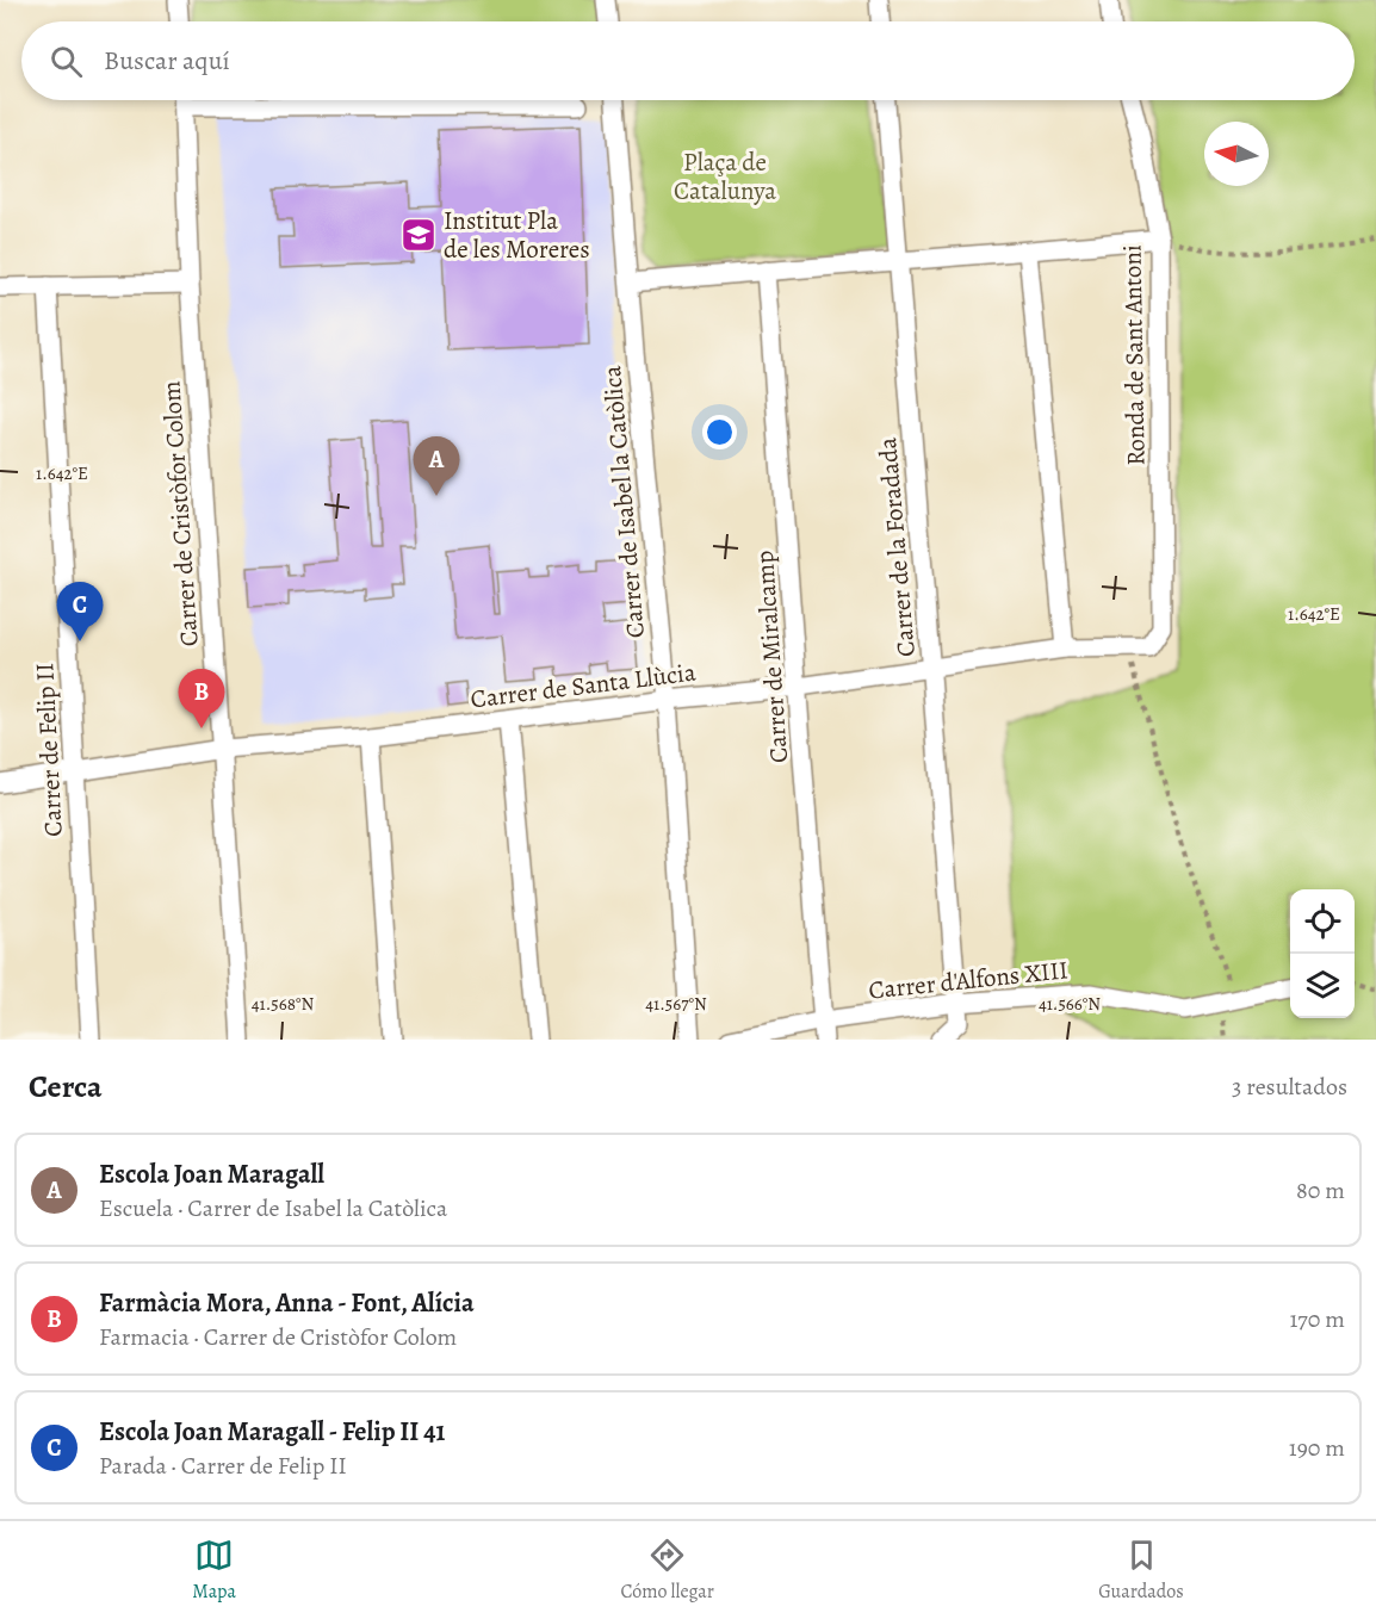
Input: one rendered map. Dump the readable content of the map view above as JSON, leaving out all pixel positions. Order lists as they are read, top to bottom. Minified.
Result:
{"streets":{"street":["Ronda de Sant Antoni","Carrer de Isabel la Catòlica","Carrer de Cristòfor Colom","Carrer de la Foradada","Carrer de Miralcamp","Carrer de Santa Llùcia","Carrer de Felip II","Carrer d'Alfons XIII"]},"crossings":[["Ronda de Sant Antoni","Carrer de Santa Llùcia"],["Carrer de Isabel la Catòlica","Carrer de Santa Llùcia"],["Carrer de Cristòfor Colom","Carrer de Santa Llùcia"],["Carrer de la Foradada","Carrer de Santa Llùcia"],["Carrer de la Foradada","Carrer d'Alfons XIII"],["Carrer de Miralcamp","Carrer de Santa Llùcia"],["Carrer de Miralcamp","Carrer d'Alfons XIII"],["Carrer de Santa Llùcia","Carrer de Felip II"]],"parks":["Plaça de Catalunya"],"places":{"school or university":["Institut Pla de les Moreres"]},"north":"left","page":{"search":"Buscar aquí","pins":["A","C","B"],"heading":["Cerca","3 resultados"],"list":[{"mark":"A","name":"Escola Joan Maragall","note":"Escuela · Carrer de Isabel la Catòlica","value":"80 m"},{"mark":"B","name":"Farmàcia Mora, Anna - Font, Alícia","note":"Farmacia · Carrer de Cristòfor Colom","value":"170 m"},{"mark":"C","name":"Escola Joan Maragall - Felip II 41","note":"Parada · Carrer de Felip II","value":"190 m"}],"nav":["Mapa","Cómo llegar","Guardados"]},"coordinates":["1.642°E","41.568°N","41.567°N","41.566°N"]}
